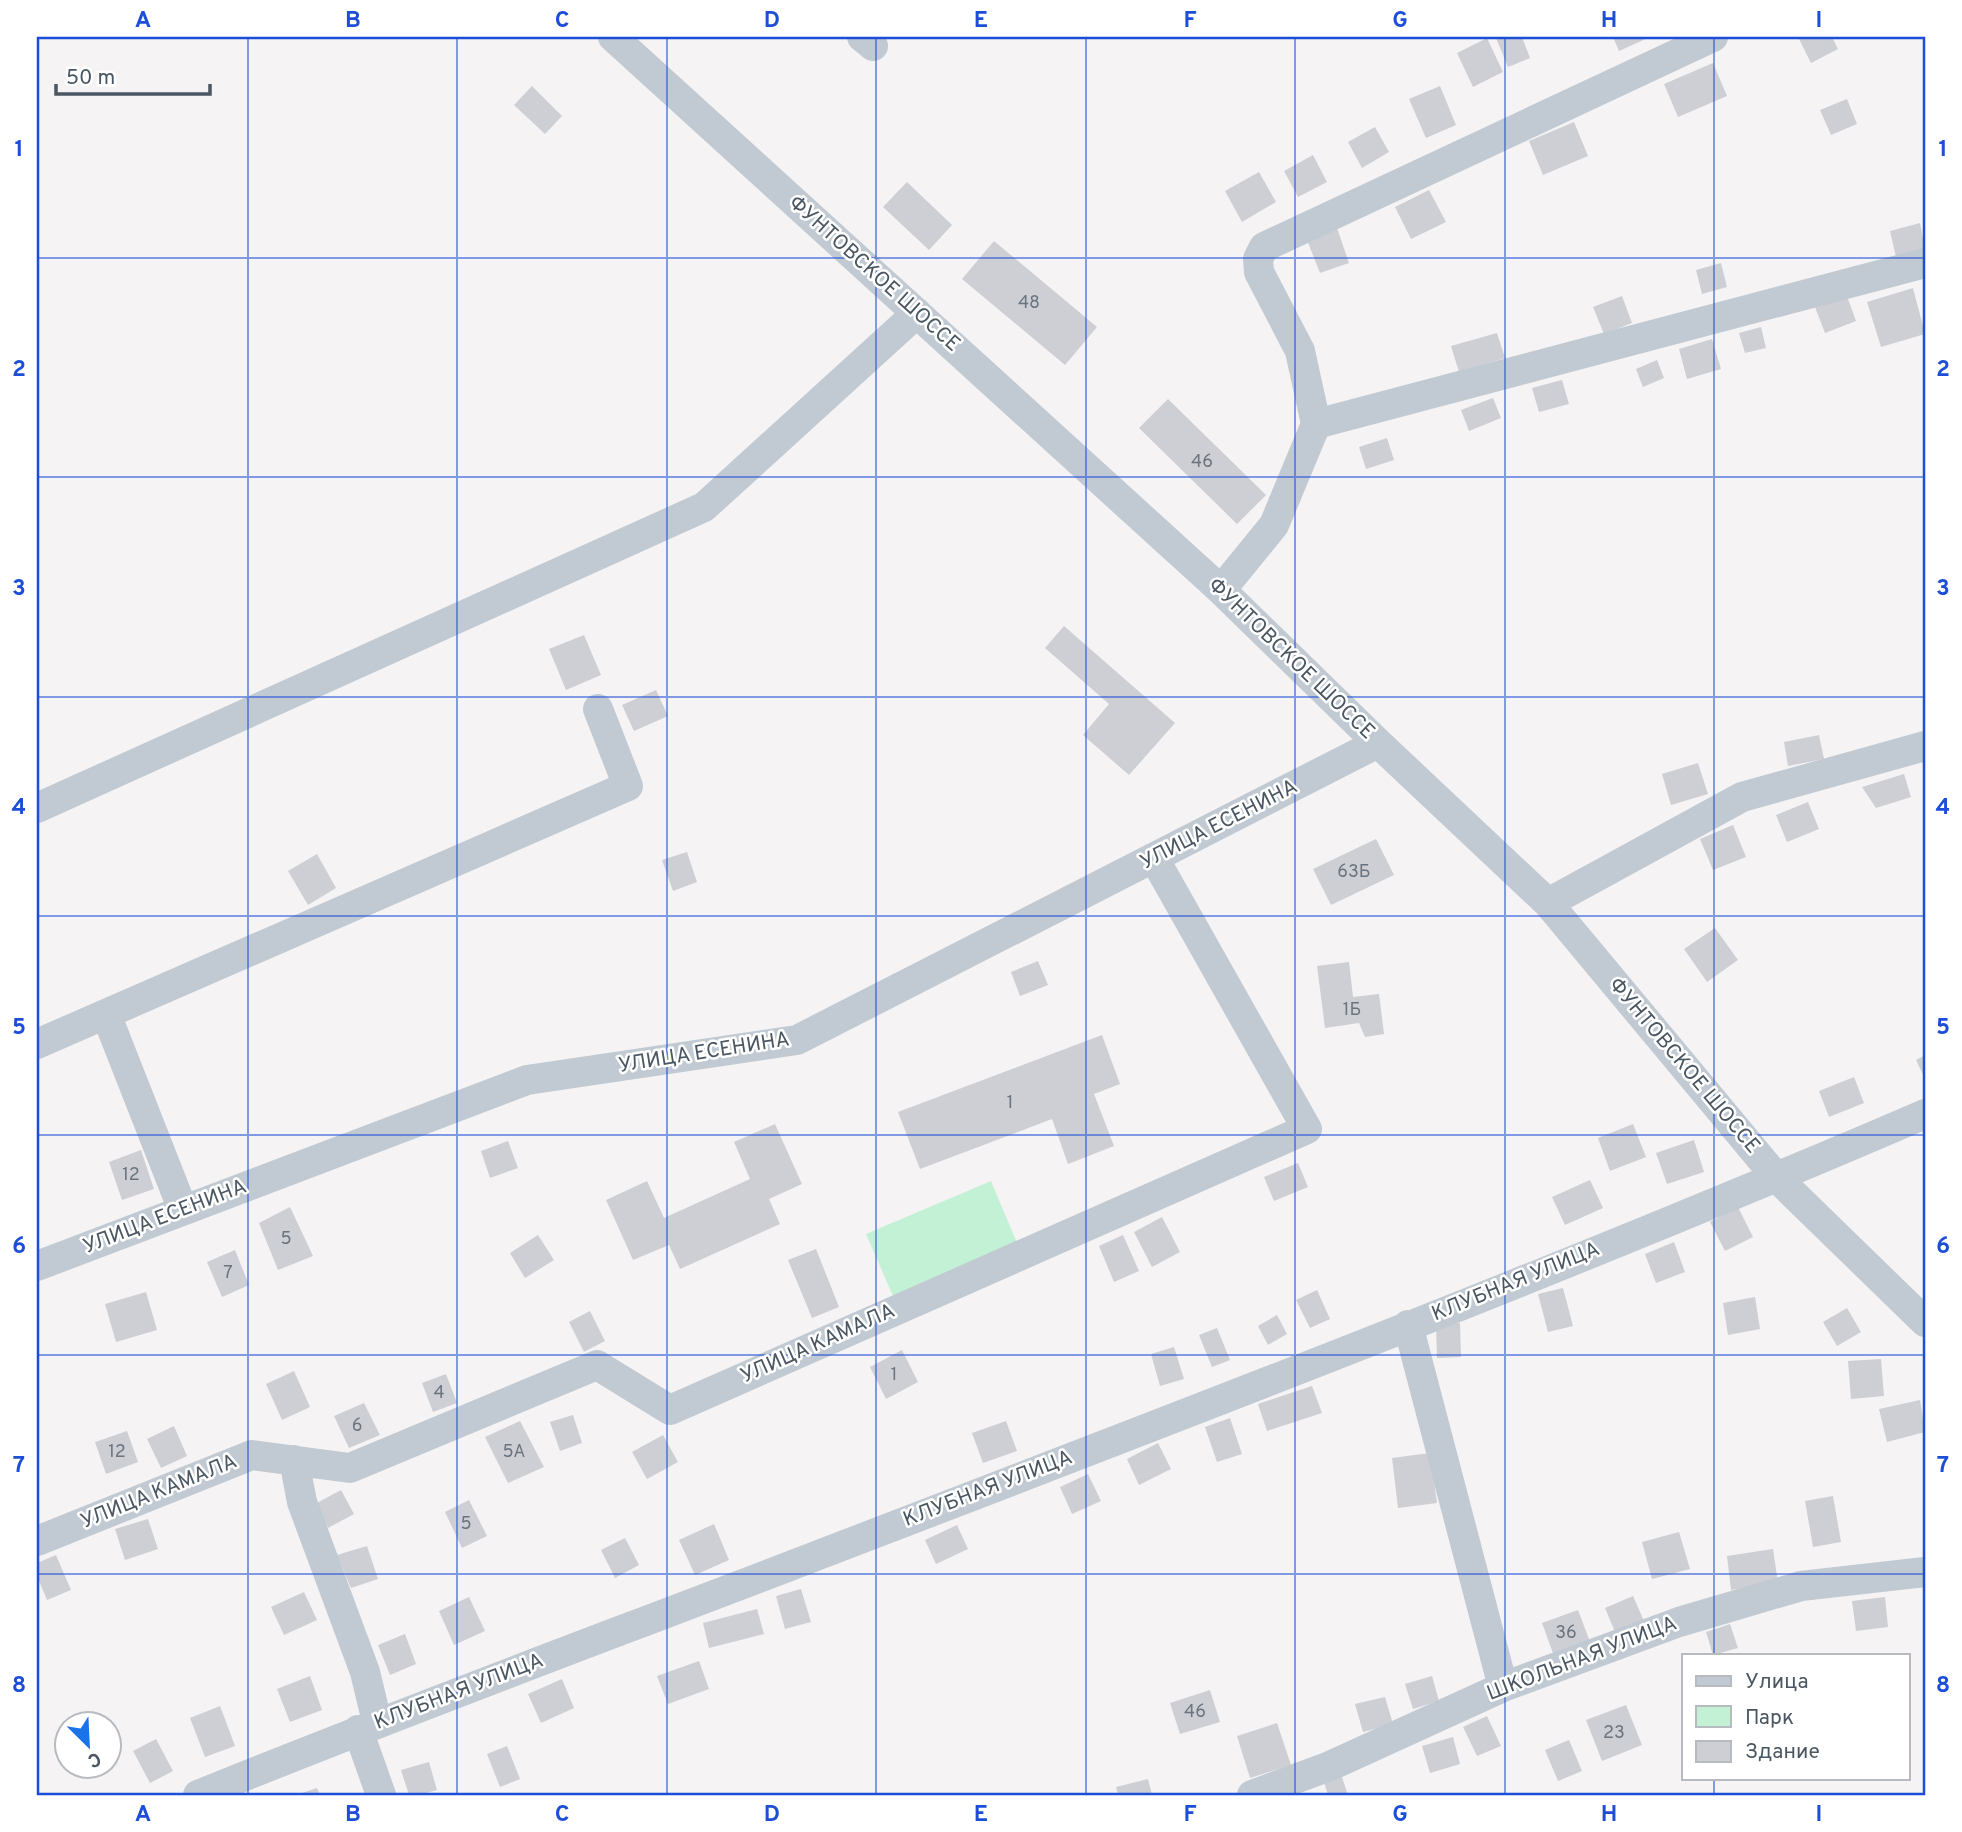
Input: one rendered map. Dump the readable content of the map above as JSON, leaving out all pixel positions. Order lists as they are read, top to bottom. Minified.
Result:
{"streets":{"street":["ФУНТОВСКОЕ ШОССЕ","УЛИЦА ЕСЕНИНА","КЛУБНАЯ УЛИЦА","УЛИЦА КАМАЛА","ШКОЛЬНАЯ УЛИЦА"]},"crossings":[["ФУНТОВСКОЕ ШОССЕ","УЛИЦА ЕСЕНИНА"],["ФУНТОВСКОЕ ШОССЕ","КЛУБНАЯ УЛИЦА"],["УЛИЦА ЕСЕНИНА","УЛИЦА КАМАЛА"]],"house_numbers":["48","46","63Б","1Б","1","12","5","7","1","4","6","12","5А","5","36","46","23"],"legend":["Улица","Парк","Здание"],"scale_bar":"50 m","north":"bottom right","grid":{"columns":["A","B","C","D","E","F","G","H","I"],"rows":["1","2","3","4","5","6","7","8"]}}
